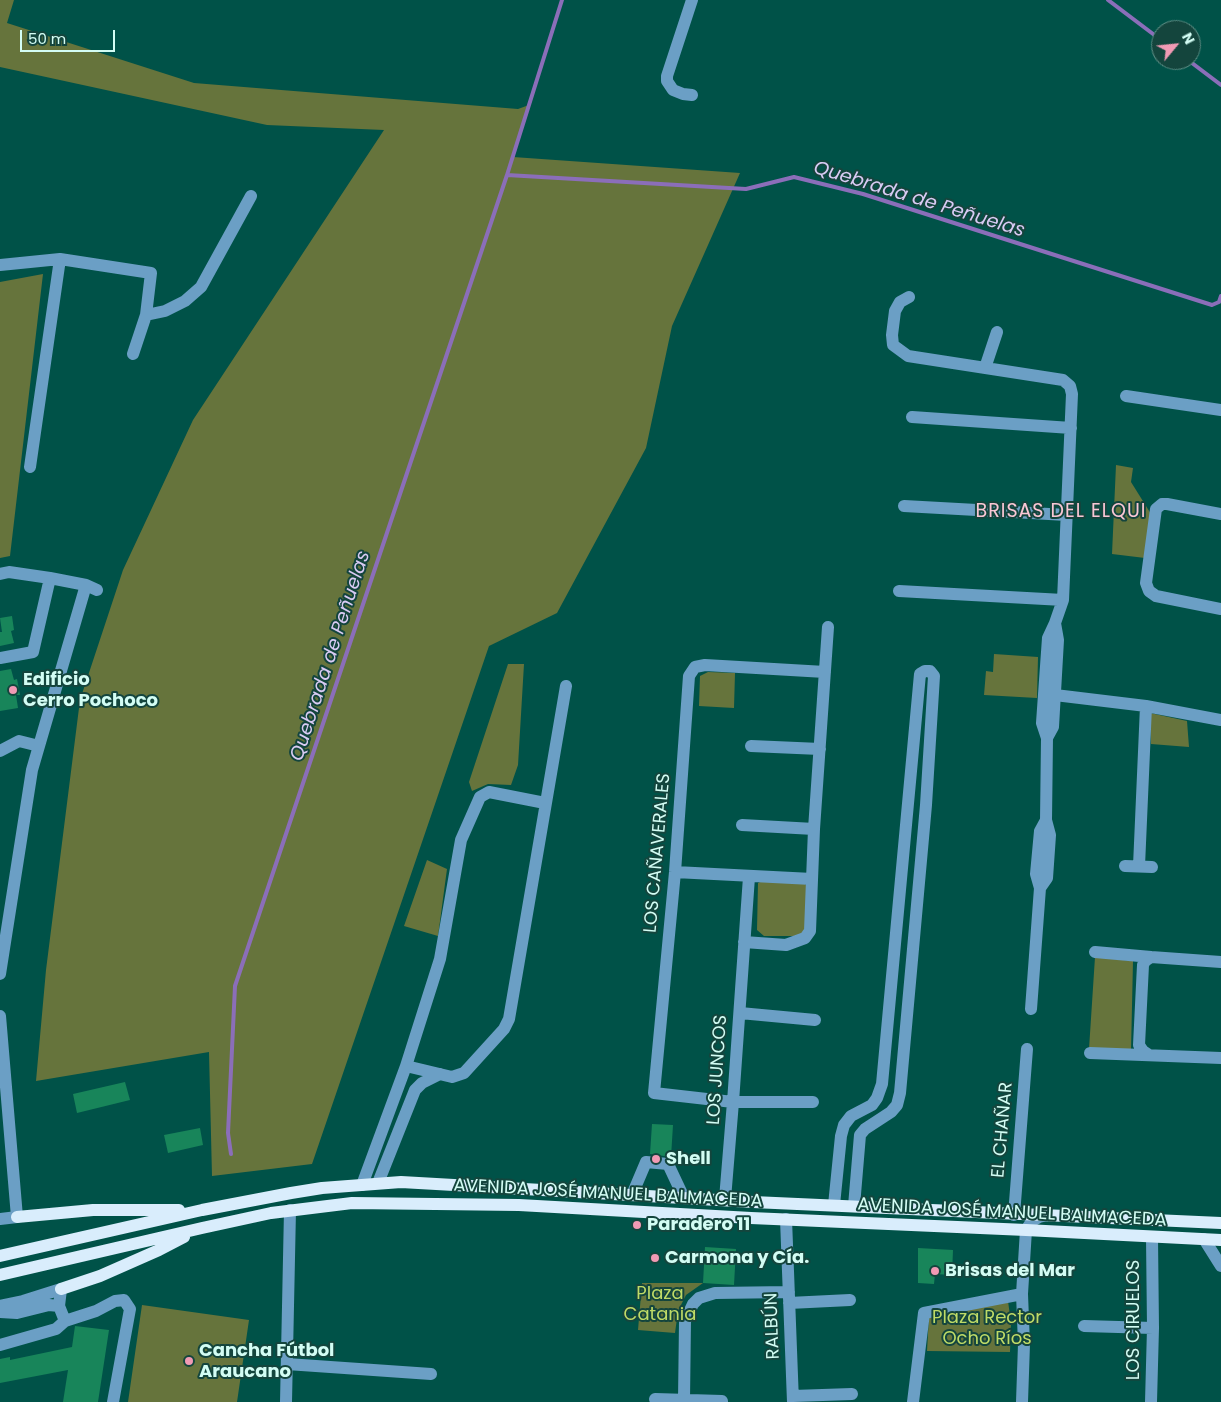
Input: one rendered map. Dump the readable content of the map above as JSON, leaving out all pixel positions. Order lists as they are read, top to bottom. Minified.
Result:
{"streets":{"main road":["AVENIDA JOSÉ MANUEL BALMACEDA"],"street":["LOS CAÑAVERALES","LOS JUNCOS","EL CHAÑAR","LOS CIRUELOS","RALBÚN"]},"crossings":[["LOS CAÑAVERALES","LOS JUNCOS"],["LOS JUNCOS","AVENIDA JOSÉ MANUEL BALMACEDA"],["EL CHAÑAR","AVENIDA JOSÉ MANUEL BALMACEDA"],["AVENIDA JOSÉ MANUEL BALMACEDA","LOS CIRUELOS"],["AVENIDA JOSÉ MANUEL BALMACEDA","RALBÚN"]],"districts":["BRISAS DEL ELQUI"],"water":["Quebrada de Peñuelas"],"parks":["Plaza Catania","Plaza Rector Ocho Ríos"],"places":["Edificio Cerro Pochoco","Shell","Paradero 11","Carmona y Cía.","Brisas del Mar","Cancha Fútbol Araucano"],"scale_bar":"50 m","north":"top right"}
